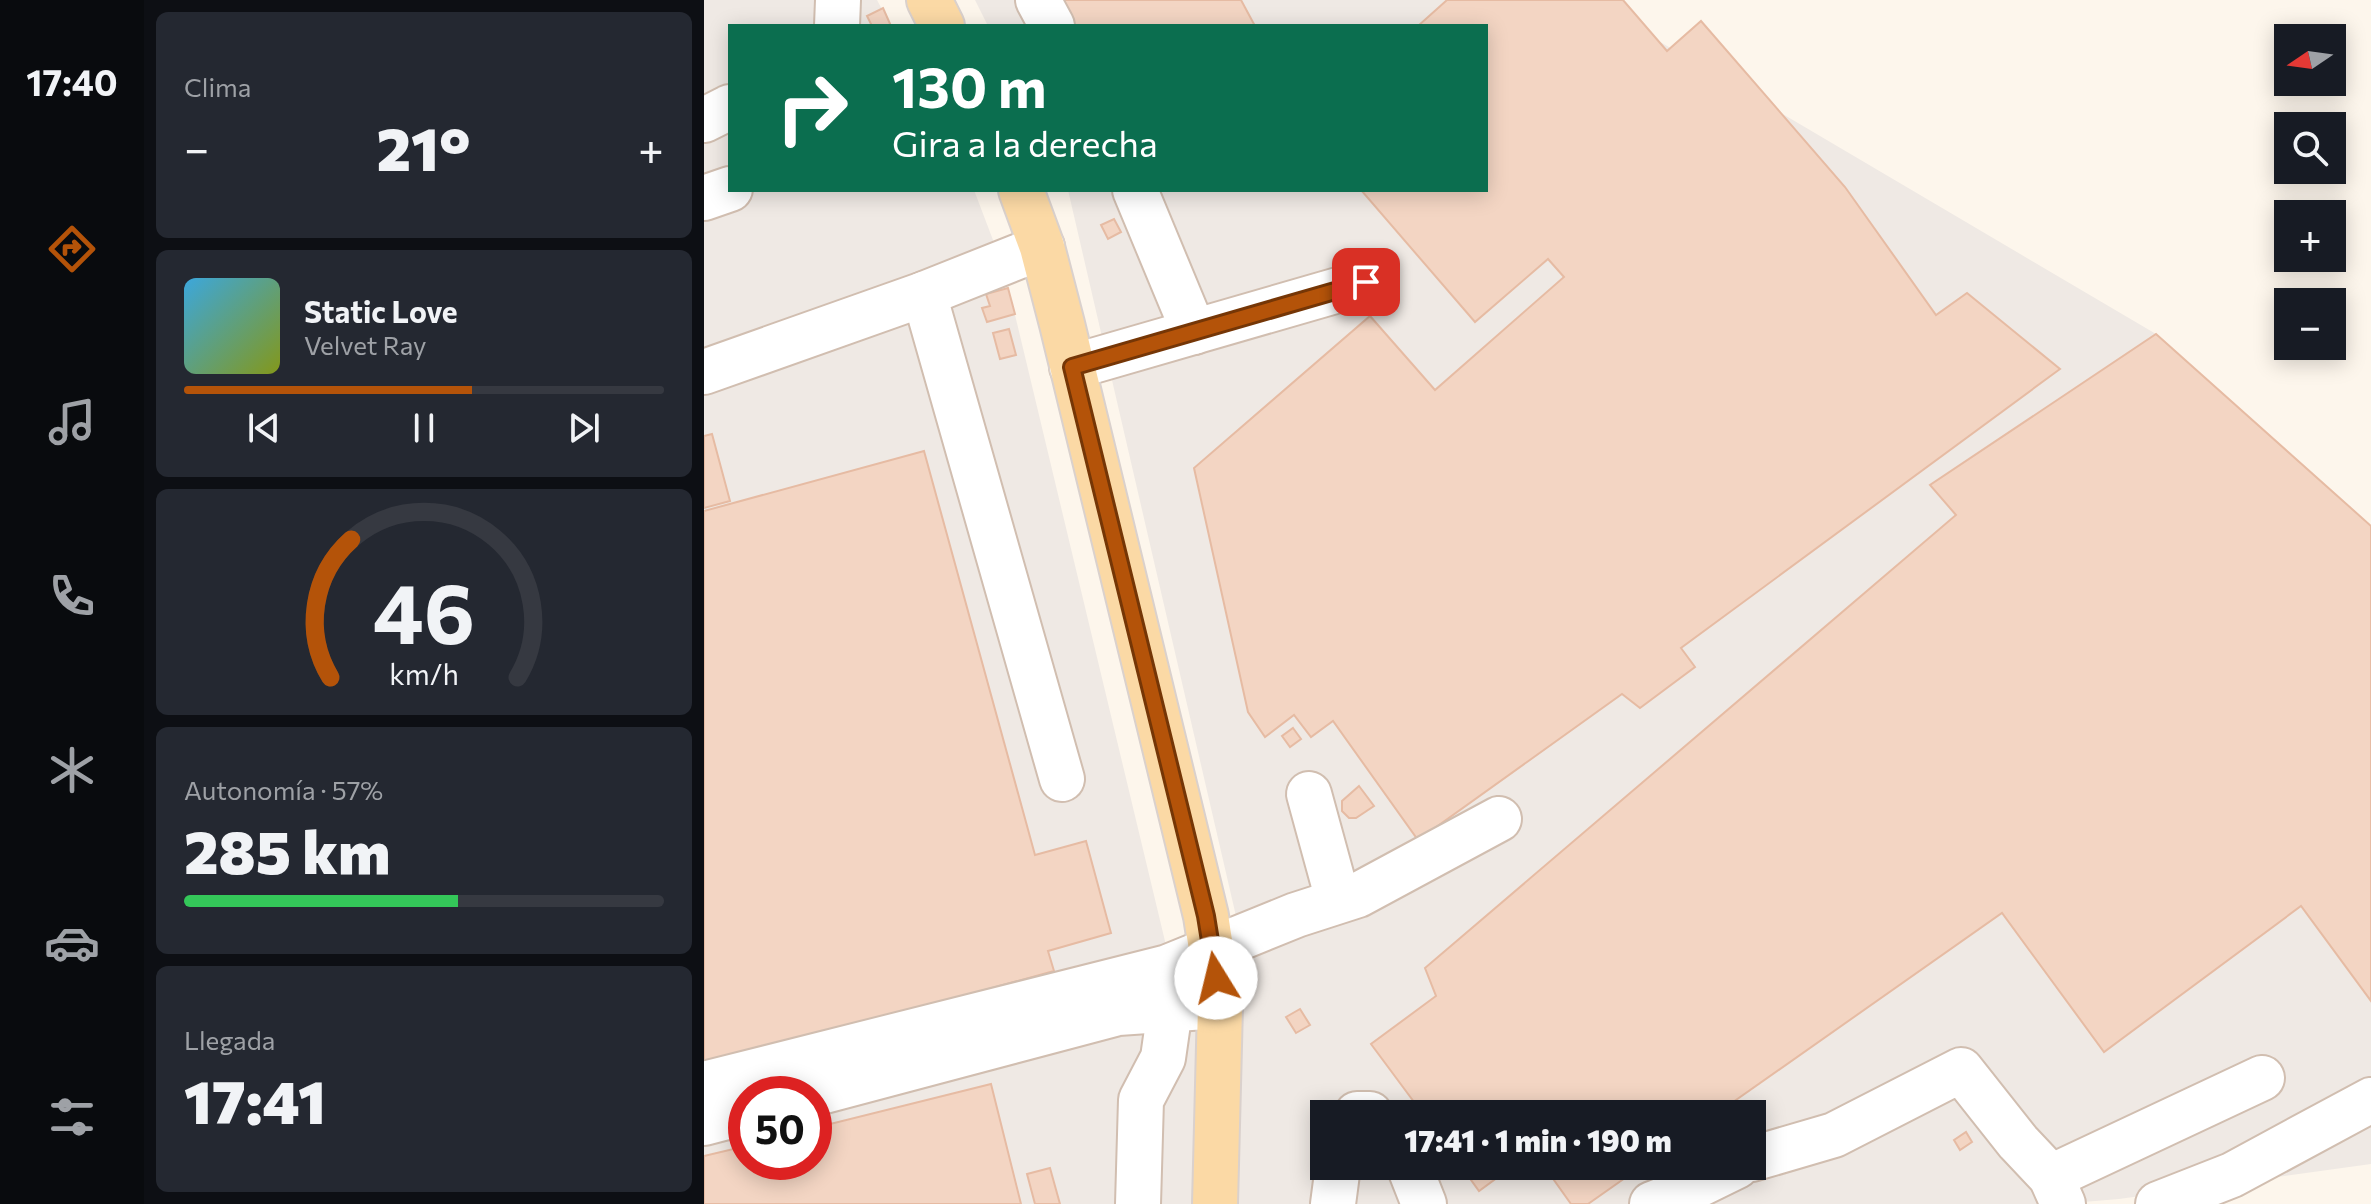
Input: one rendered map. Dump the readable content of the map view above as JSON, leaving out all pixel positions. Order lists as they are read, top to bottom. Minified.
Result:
{"north":"left","page":{"tabs":"17:40","tile":["Clima",["Autonomía · 57%","285 km"],["Llegada","17:41"]],"map_buttons":["+","−"],"turn":["130 m","Gira a la derecha"],"heat":["−","21°","+"],"song":["Static Love","Velvet Ray"],"limit":"50","trip":"17:41 · 1 min · 190 m","gauge":["46","km/h"]}}
